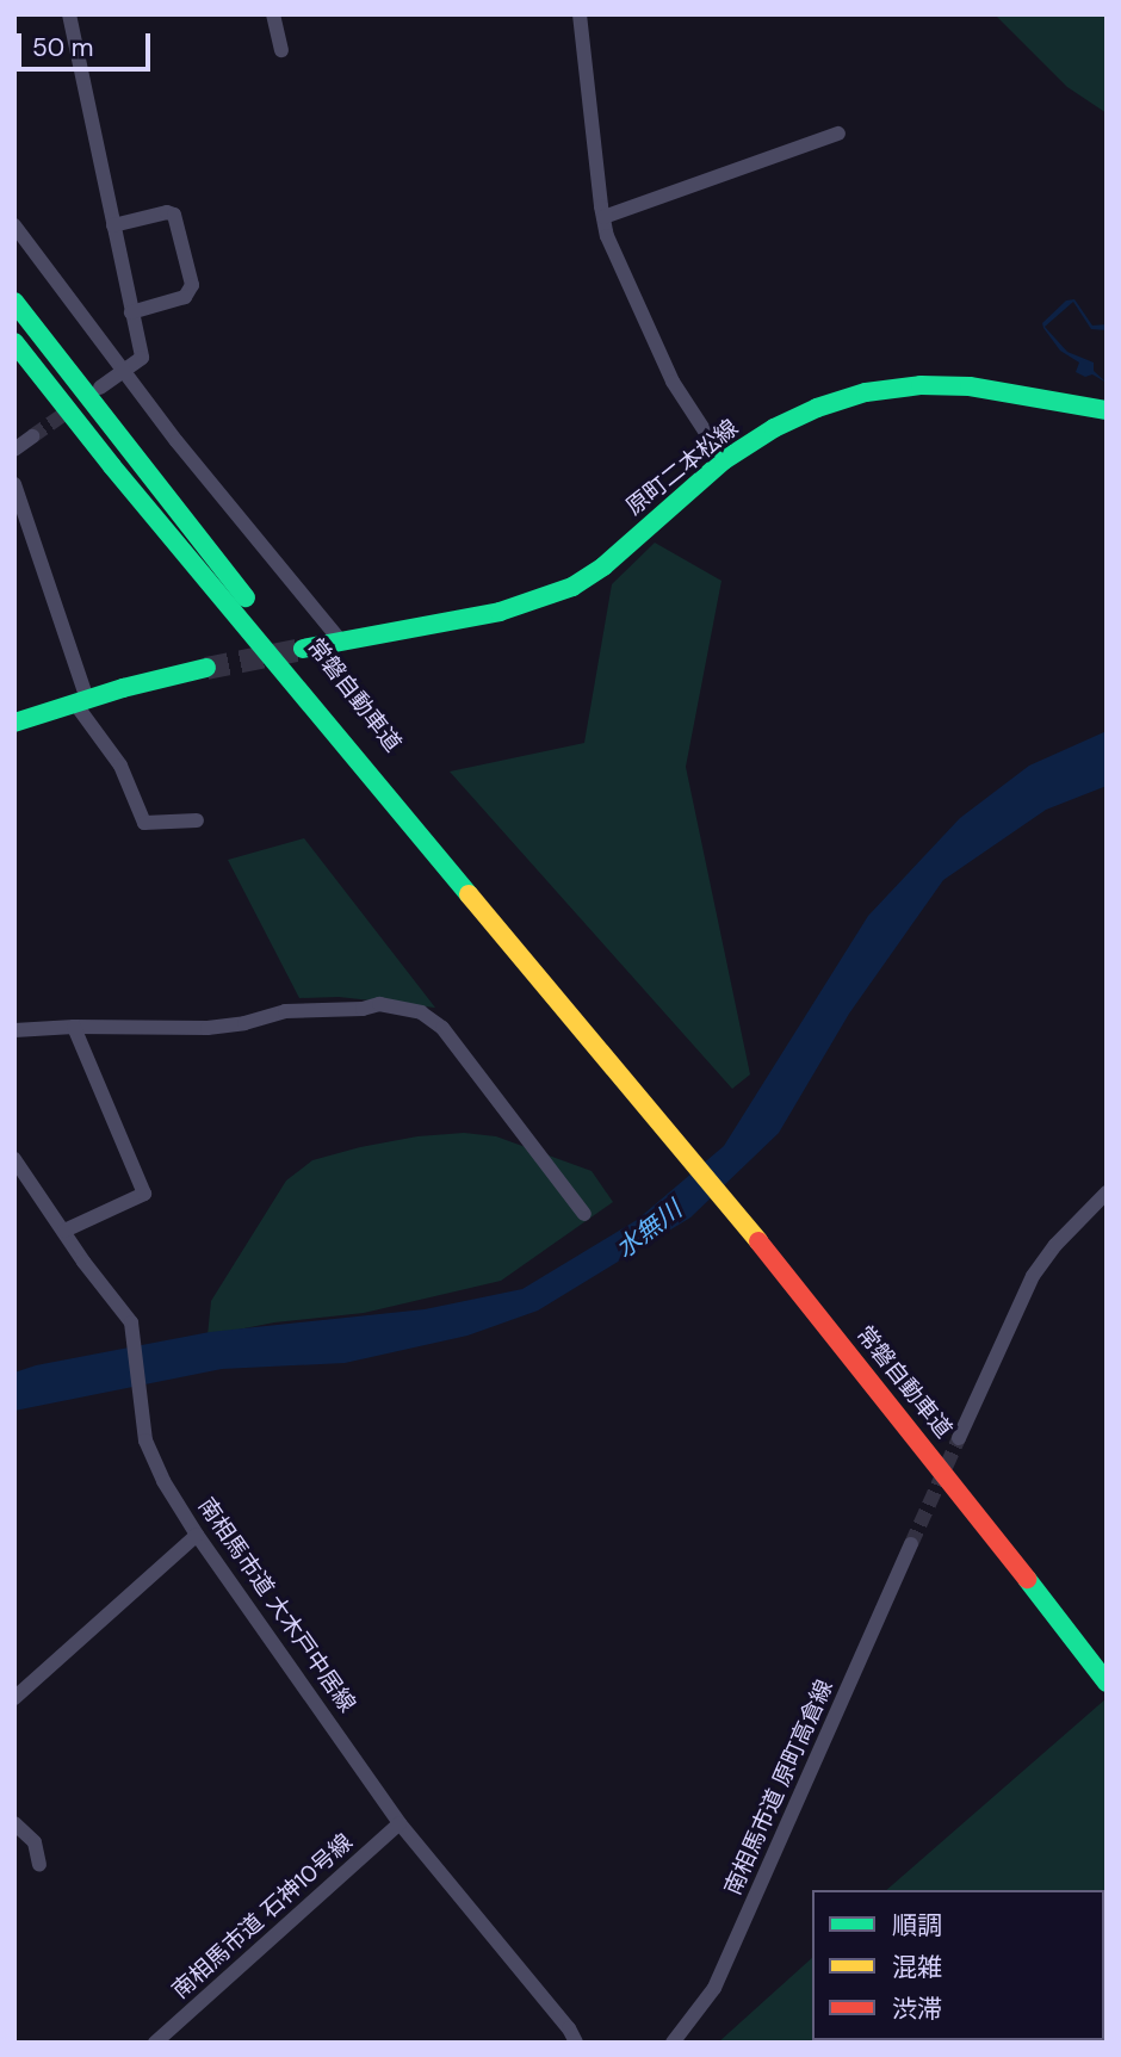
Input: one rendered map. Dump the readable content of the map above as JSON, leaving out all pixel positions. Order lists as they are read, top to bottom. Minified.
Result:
{"streets":{"main road":["原町二本松線","常磐自動車道"],"street":["南相馬市道 大木戸中居線","南相馬市道 原町高倉線","南相馬市道 石神10号線"]},"crossings":[["南相馬市道 大木戸中居線","南相馬市道 石神10号線"]],"water":["水無川"],"legend":["順調","混雑","渋滞"],"scale_bar":"50 m"}
